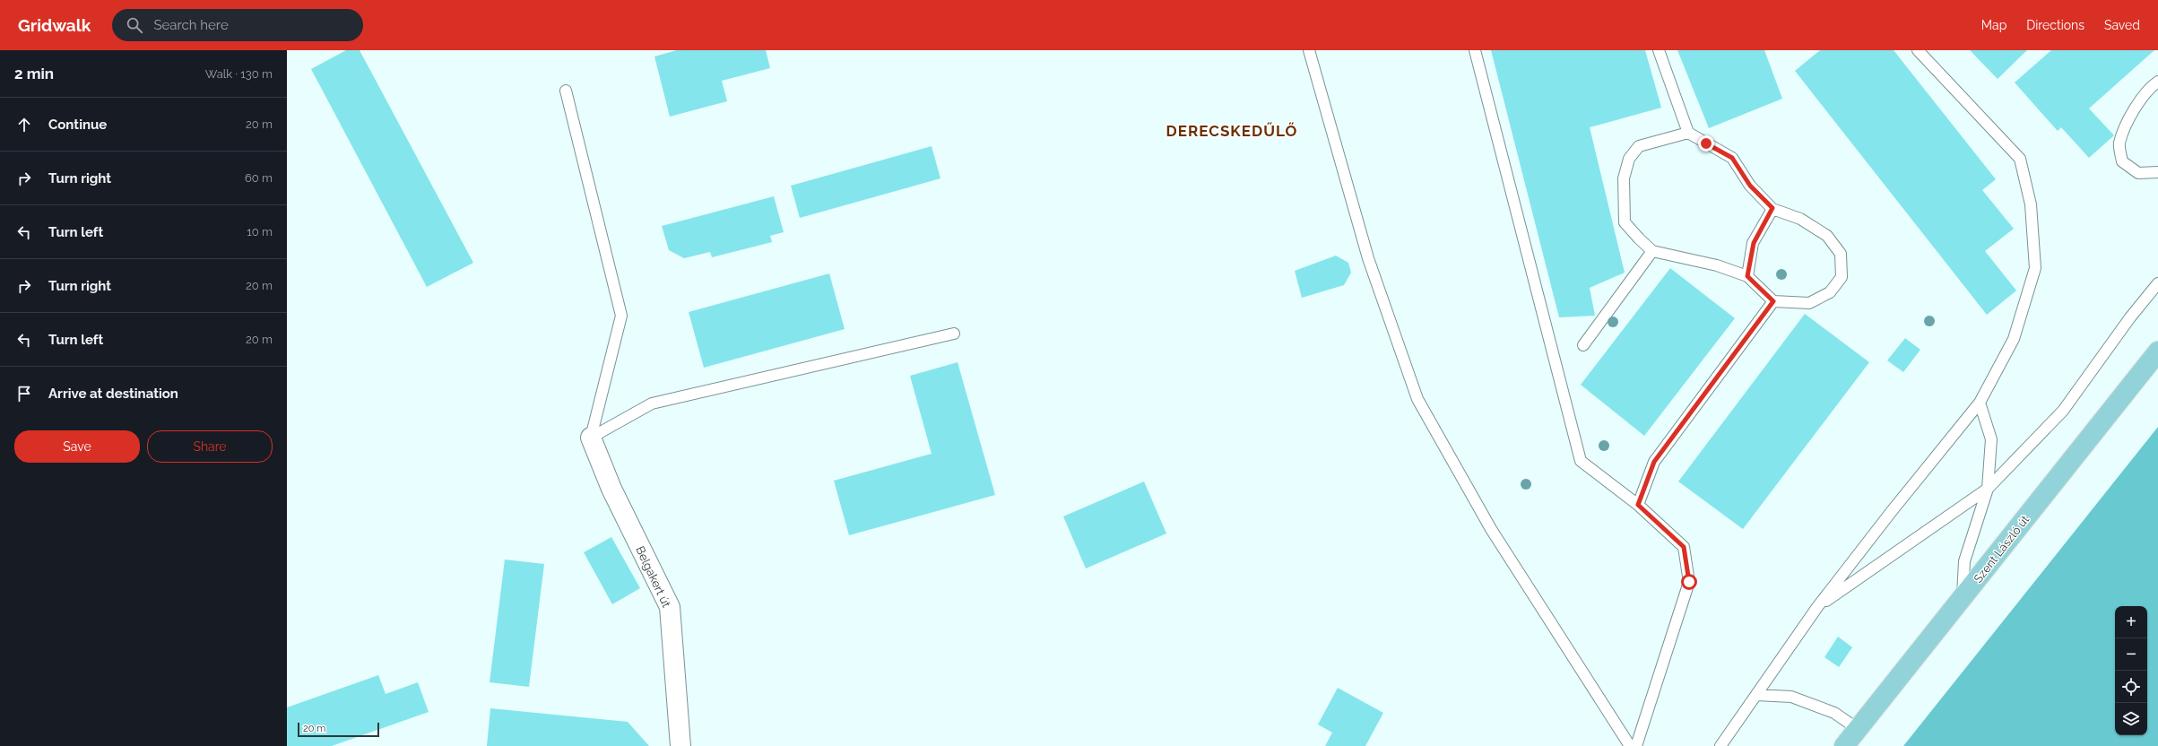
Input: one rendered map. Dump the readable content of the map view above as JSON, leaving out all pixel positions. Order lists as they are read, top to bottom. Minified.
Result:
{"streets":{"main road":["Szent László út"],"street":["Belgakert út"]},"districts":["DERECSKEDŰLŐ"],"scale_bar":"20 m","page":{"header":"Gridwalk","search":"Search here","nav":["Map","Directions","Saved"],"heading":["2 min","Walk · 130 m"],"list":[["Continue","20 m"],["Turn right","60 m"],["Turn left","10 m"],["Turn right","20 m"],["Turn left","20 m"],"Arrive at destination"],"buttons":["Save","Share"],"map_buttons":["+","−"],"scale":"20 m"}}
